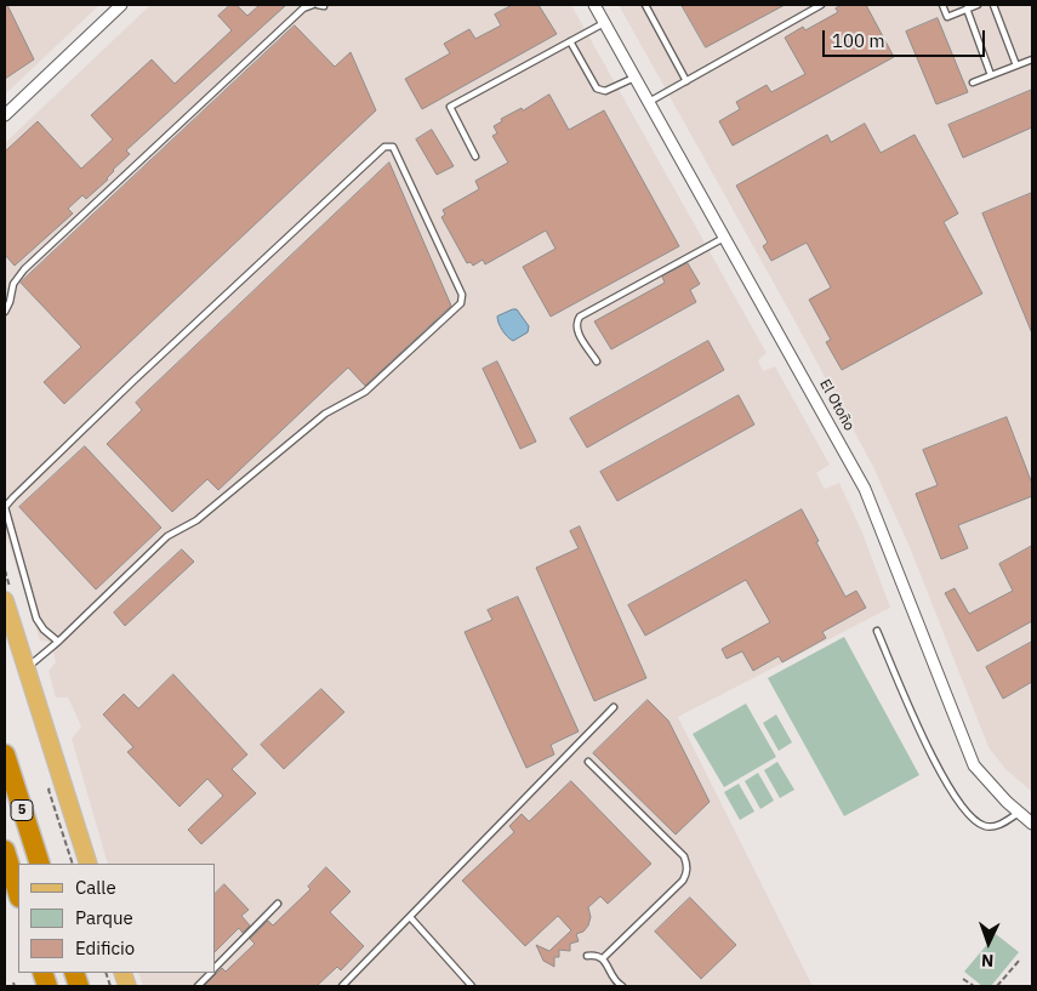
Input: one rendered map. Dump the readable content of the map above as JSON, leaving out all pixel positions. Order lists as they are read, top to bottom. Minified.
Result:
{"streets":{"highway":["5"],"street":["El Otoño"]},"legend":["Calle","Parque","Edificio"],"scale_bar":"100 m","north":"bottom"}
